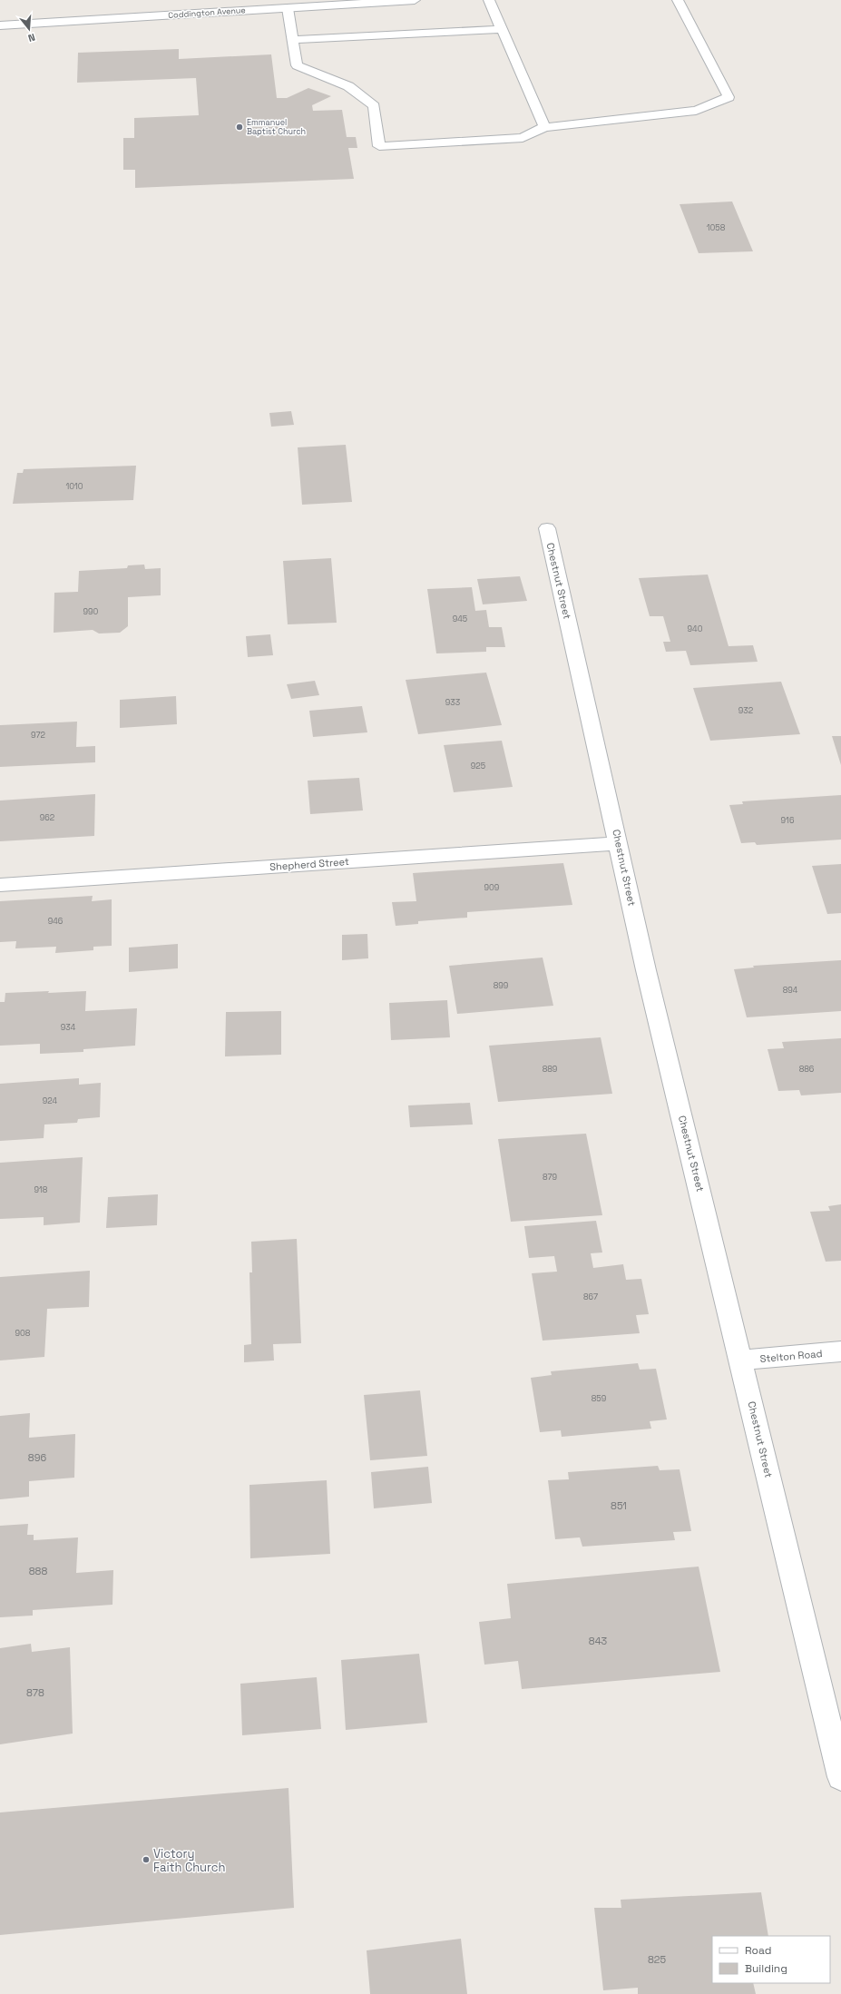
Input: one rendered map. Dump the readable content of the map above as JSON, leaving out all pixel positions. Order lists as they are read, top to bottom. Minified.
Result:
{"streets":{"street":["Coddington Avenue","Chestnut Street","Shepherd Street","Stelton Road"]},"crossings":[["Chestnut Street","Shepherd Street"],["Chestnut Street","Stelton Road"]],"places":["Emmanuel Baptist Church","Victory Faith Church"],"house_numbers":["1058","1010","990","945","940","933","932","972","925","962","916","909","946","899","894","934","889","886","924","879","918","867","908","859","896","851","888","843","878","825"],"legend":["Road","Building"],"north":"bottom"}
